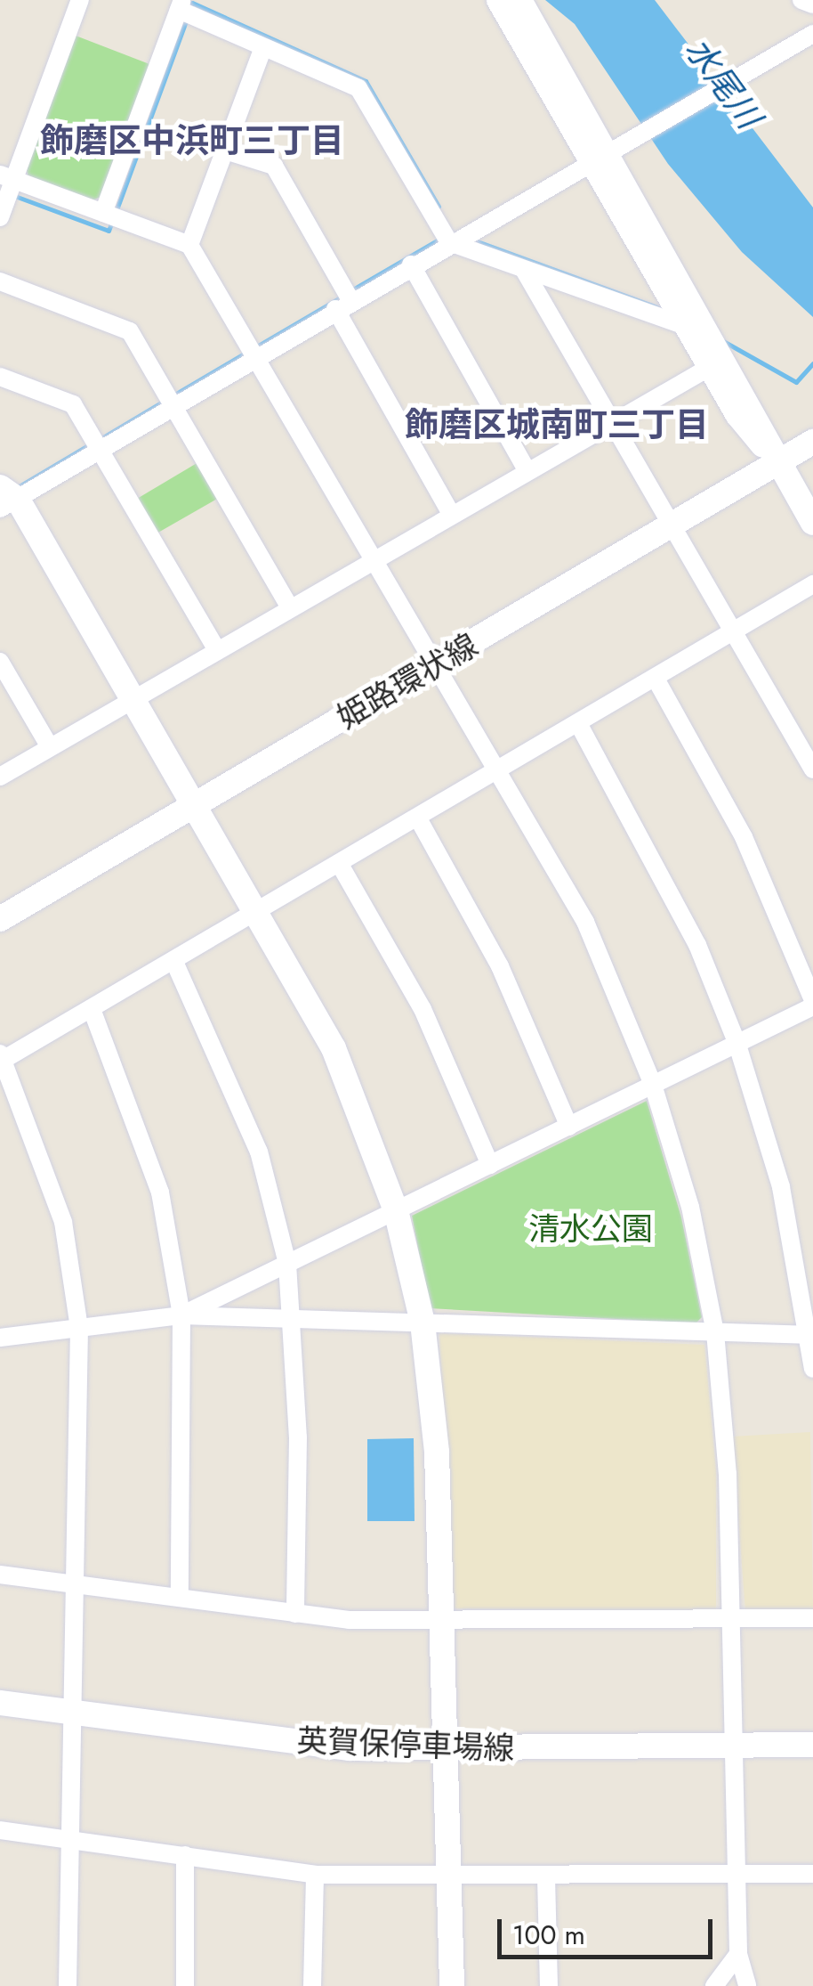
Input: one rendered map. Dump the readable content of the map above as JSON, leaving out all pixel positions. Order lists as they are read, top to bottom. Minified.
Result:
{"streets":{"street":["姫路環状線","英賀保停車場線"]},"districts":["飾磨区中浜町三丁目","飾磨区城南町三丁目"],"water":["水尾川"],"parks":["清水公園"],"scale_bar":"100 m"}
